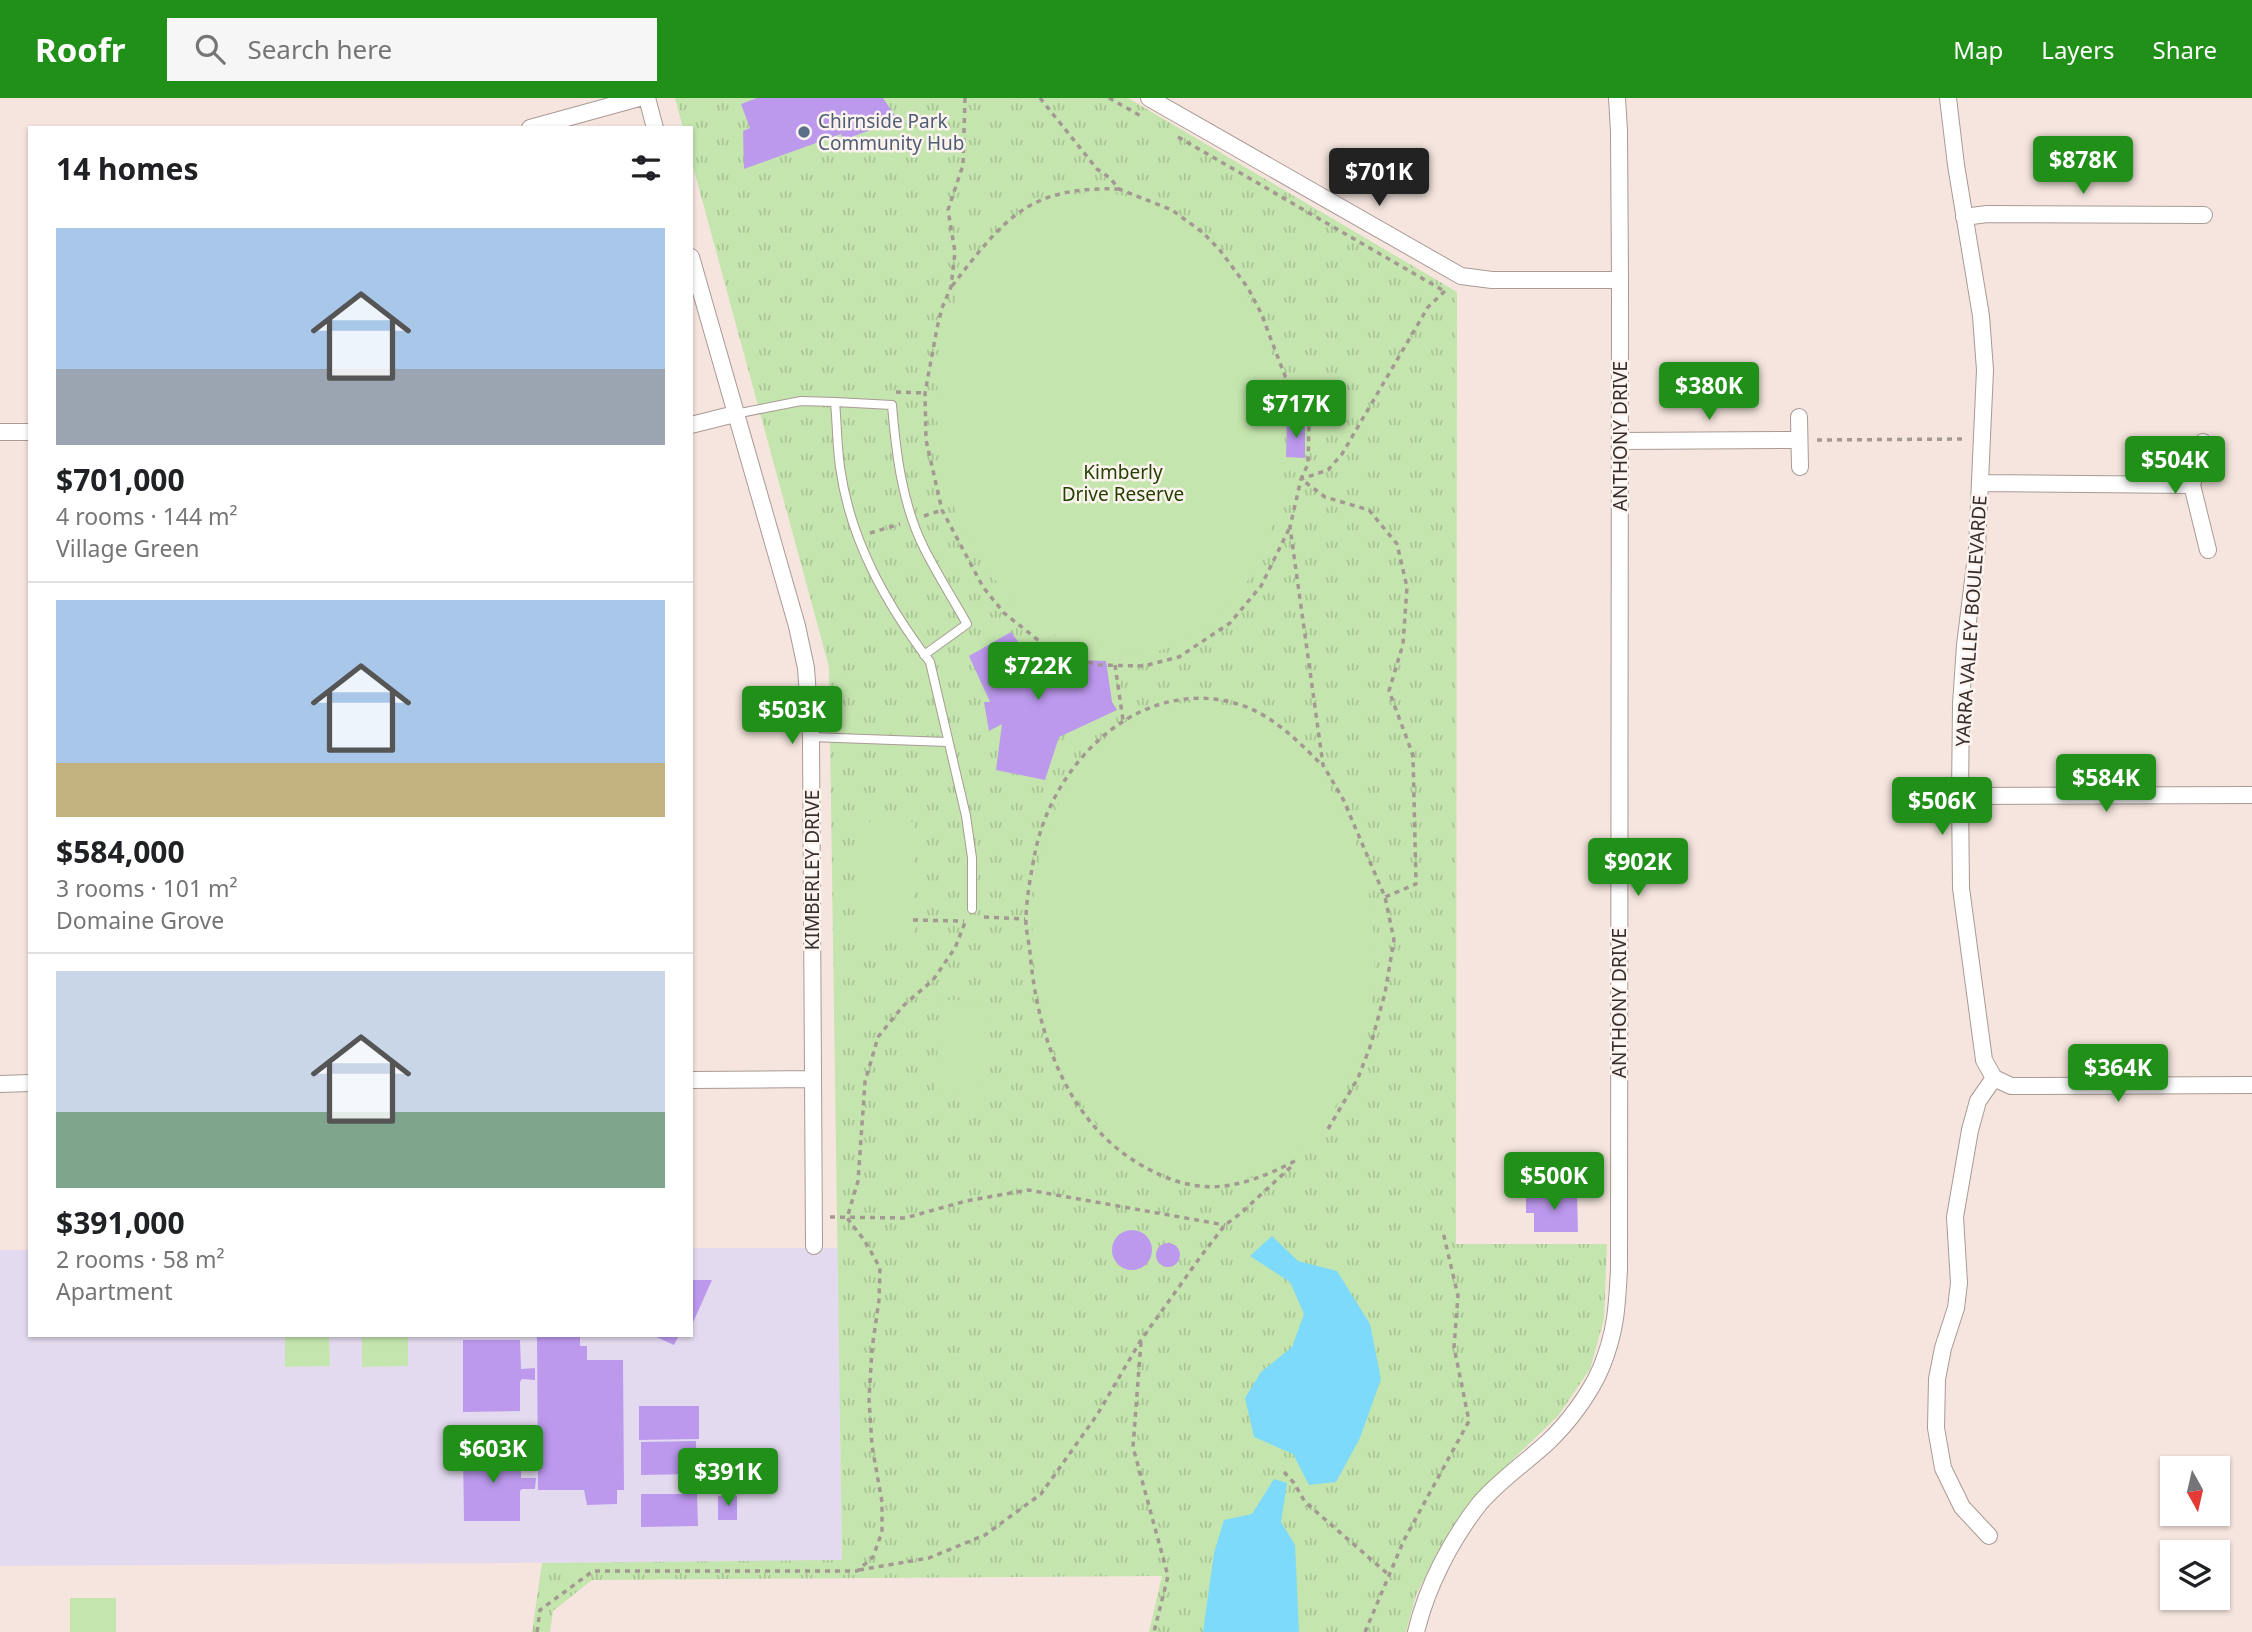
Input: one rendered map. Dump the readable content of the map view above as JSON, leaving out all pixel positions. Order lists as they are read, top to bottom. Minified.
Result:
{"streets":{"street":["ANTHONY DRIVE","YARRA VALLEY BOULEVARDE","KIMBERLEY DRIVE"]},"parks":["Kimberly Drive Reserve"],"places":["Chirnside Park Community Hub"],"north":"bottom","page":{"header":"Roofr","search":"Search here","nav":["Map","Layers","Share"],"heading":"14 homes","price":["$878K","$701K","$380K","$717K","$504K","$722K","$503K","$584K","$506K","$902K","$364K","$500K","$603K","$391K"],"list":[{"name":"$701,000","note":"4 rooms · 144 m² · Village Green"},{"name":"$584,000","note":"3 rooms · 101 m² · Domaine Grove"},{"name":"$391,000","note":"2 rooms · 58 m² · Apartment"}]}}
